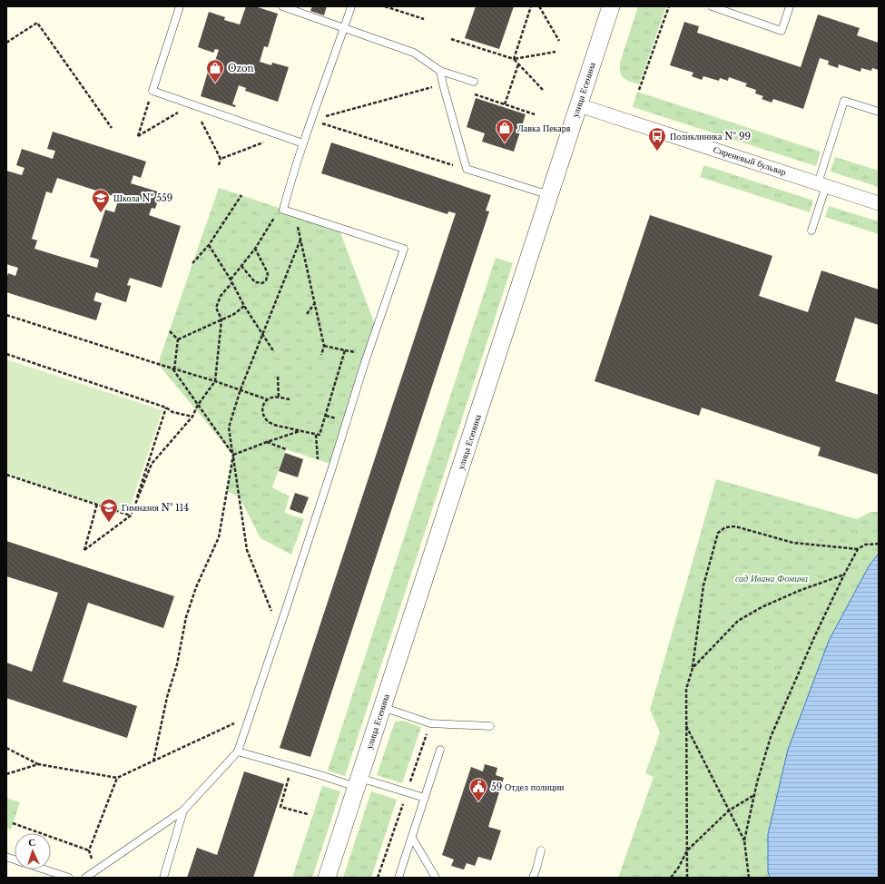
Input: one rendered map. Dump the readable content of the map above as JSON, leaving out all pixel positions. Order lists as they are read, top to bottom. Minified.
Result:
{"streets":{"street":["улица Есенина","Сиреневый бульвар"]},"crossings":[["улица Есенина","Сиреневый бульвар"]],"parks":["сад Ивана Фомина"],"places":{"shop":["Ozon","Лавка Пекаря"],"bus stop":["Поликлиника № 99"],"school or university":["Школа № 559","Гимназия № 114"],"public building":["59 Отдел полиции"]},"north":"top"}
